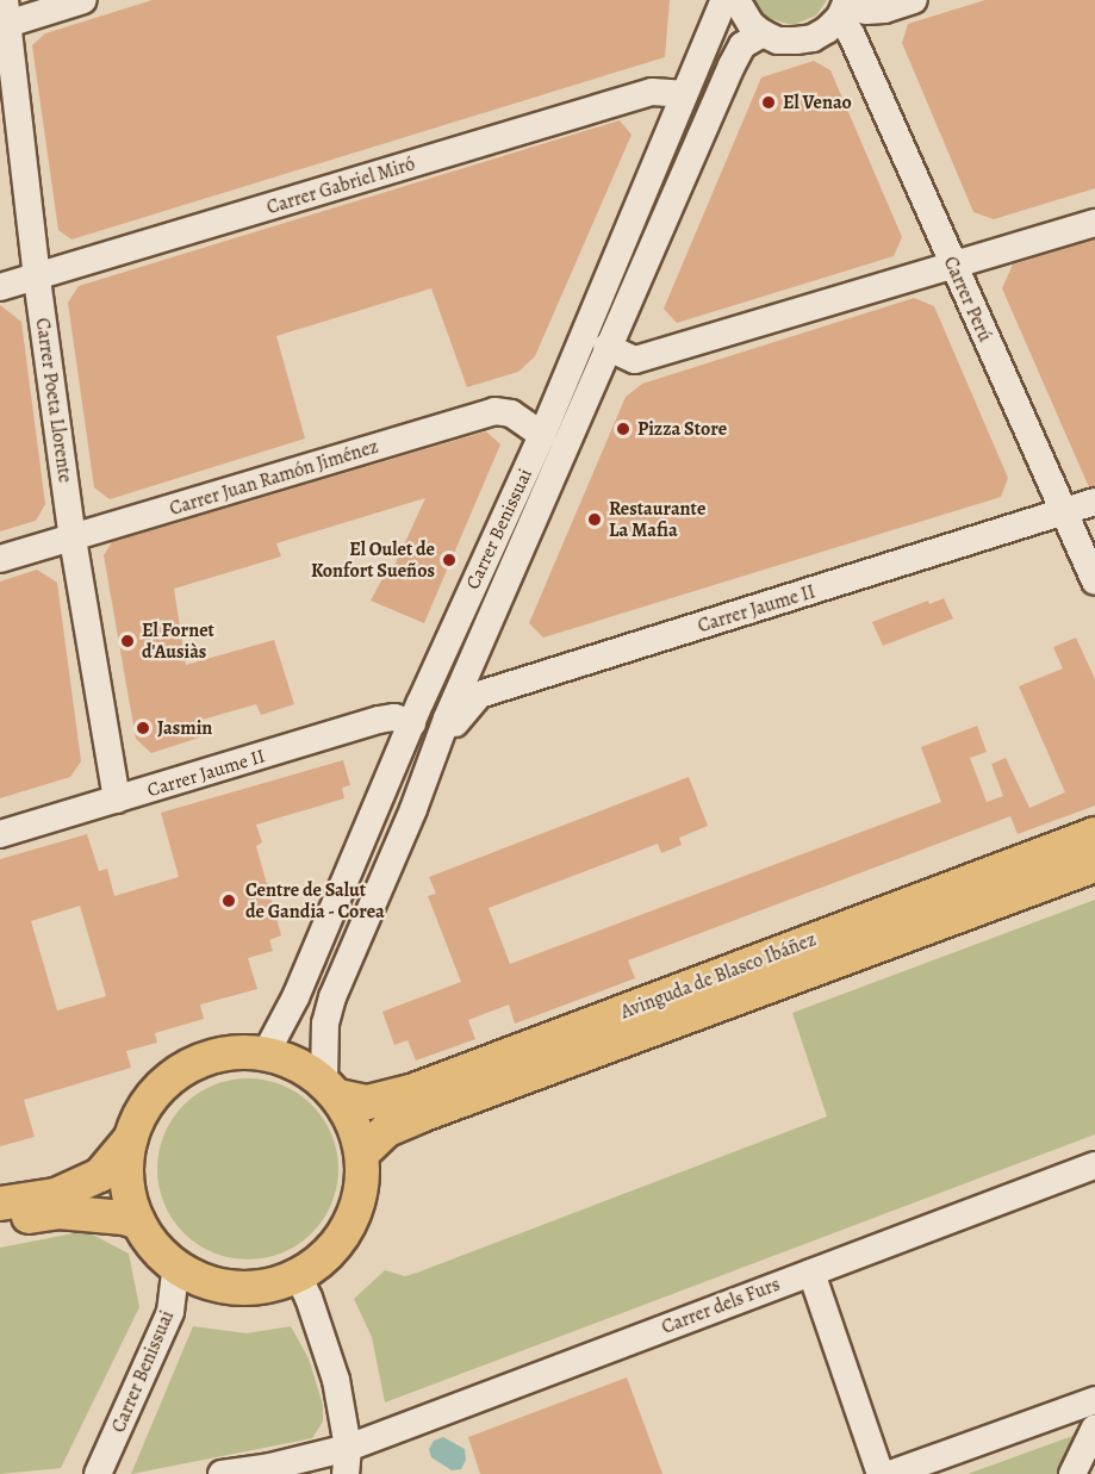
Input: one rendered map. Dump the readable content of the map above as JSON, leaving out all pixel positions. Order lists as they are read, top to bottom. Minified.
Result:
{"streets":{"main road":["Avinguda de Blasco Ibáñez"],"street":["Carrer Gabriel Miró","Carrer Perú","Carrer Poeta Llorente","Carrer Juan Ramón Jiménez","Carrer Benissuai","Carrer Jaume II","Carrer dels Furs"]},"crossings":[["Carrer Gabriel Miró","Carrer Poeta Llorente"],["Carrer Gabriel Miró","Carrer Benissuai"],["Carrer Perú","Carrer Jaume II"],["Carrer Poeta Llorente","Carrer Juan Ramón Jiménez"],["Carrer Poeta Llorente","Carrer Jaume II"],["Carrer Juan Ramón Jiménez","Carrer Benissuai"],["Carrer Benissuai","Carrer Jaume II"],["Carrer Benissuai","Avinguda de Blasco Ibáñez"]],"places":["El Venao","Pizza Store","Restaurante La Mafia","El Oulet de Konfort Sueños","El Fornet d'Ausiàs","Jasmin","Centre de Salut de Gandia - Corea"]}
